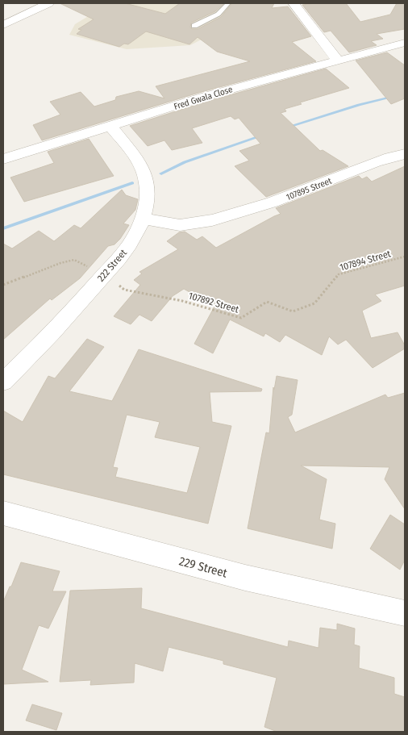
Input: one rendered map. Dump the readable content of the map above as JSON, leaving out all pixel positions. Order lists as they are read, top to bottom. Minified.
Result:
{"streets":{"street":["Fred Gwala Close","107895 Street","222 Street","229 Street"],"path":["107894 Street","107892 Street"]},"crossings":[["Fred Gwala Close","222 Street"],["107895 Street","222 Street"],["107894 Street","107892 Street"],["222 Street","107892 Street"]]}
